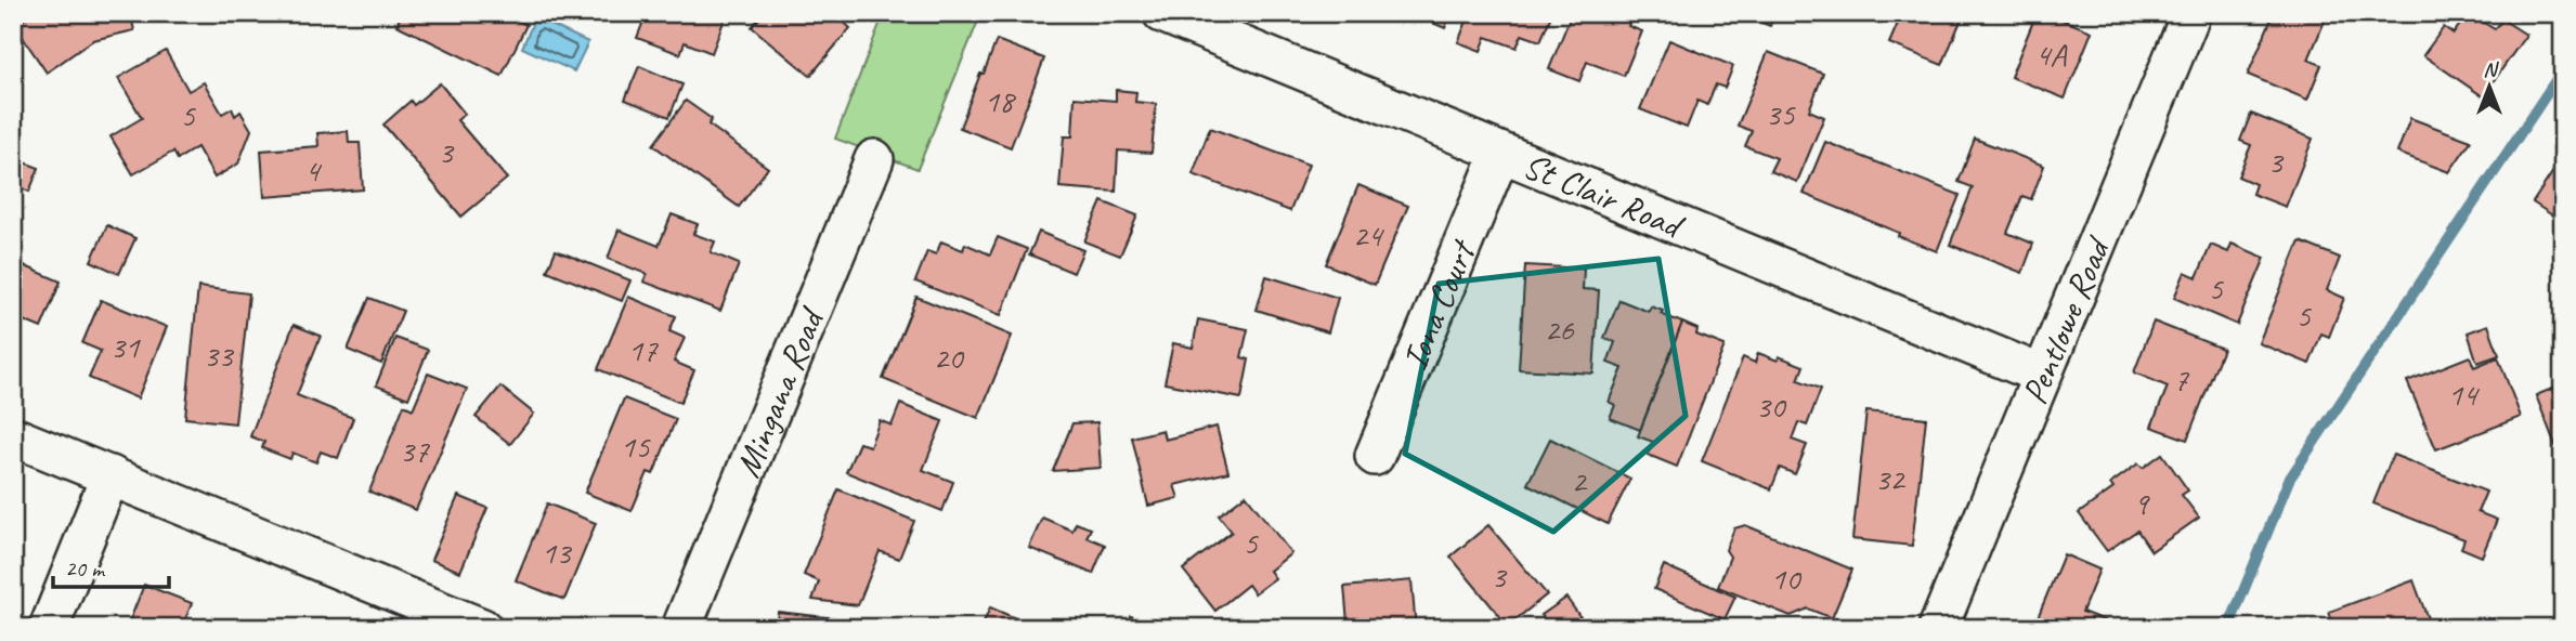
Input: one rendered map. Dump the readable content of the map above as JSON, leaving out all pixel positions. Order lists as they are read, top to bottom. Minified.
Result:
{"streets":{"street":["St Clair Road","Iona Court","Pentlowe Road","Mingana Road"]},"crossings":[["St Clair Road","Iona Court"],["St Clair Road","Pentlowe Road"]],"house_numbers":["4A","18","35","5","3","3","4","24","5","5","26","31","17","33","20","7","14","30","15","37","32","2","9","5","13","3","10"],"scale_bar":"20 m","north":"top"}
